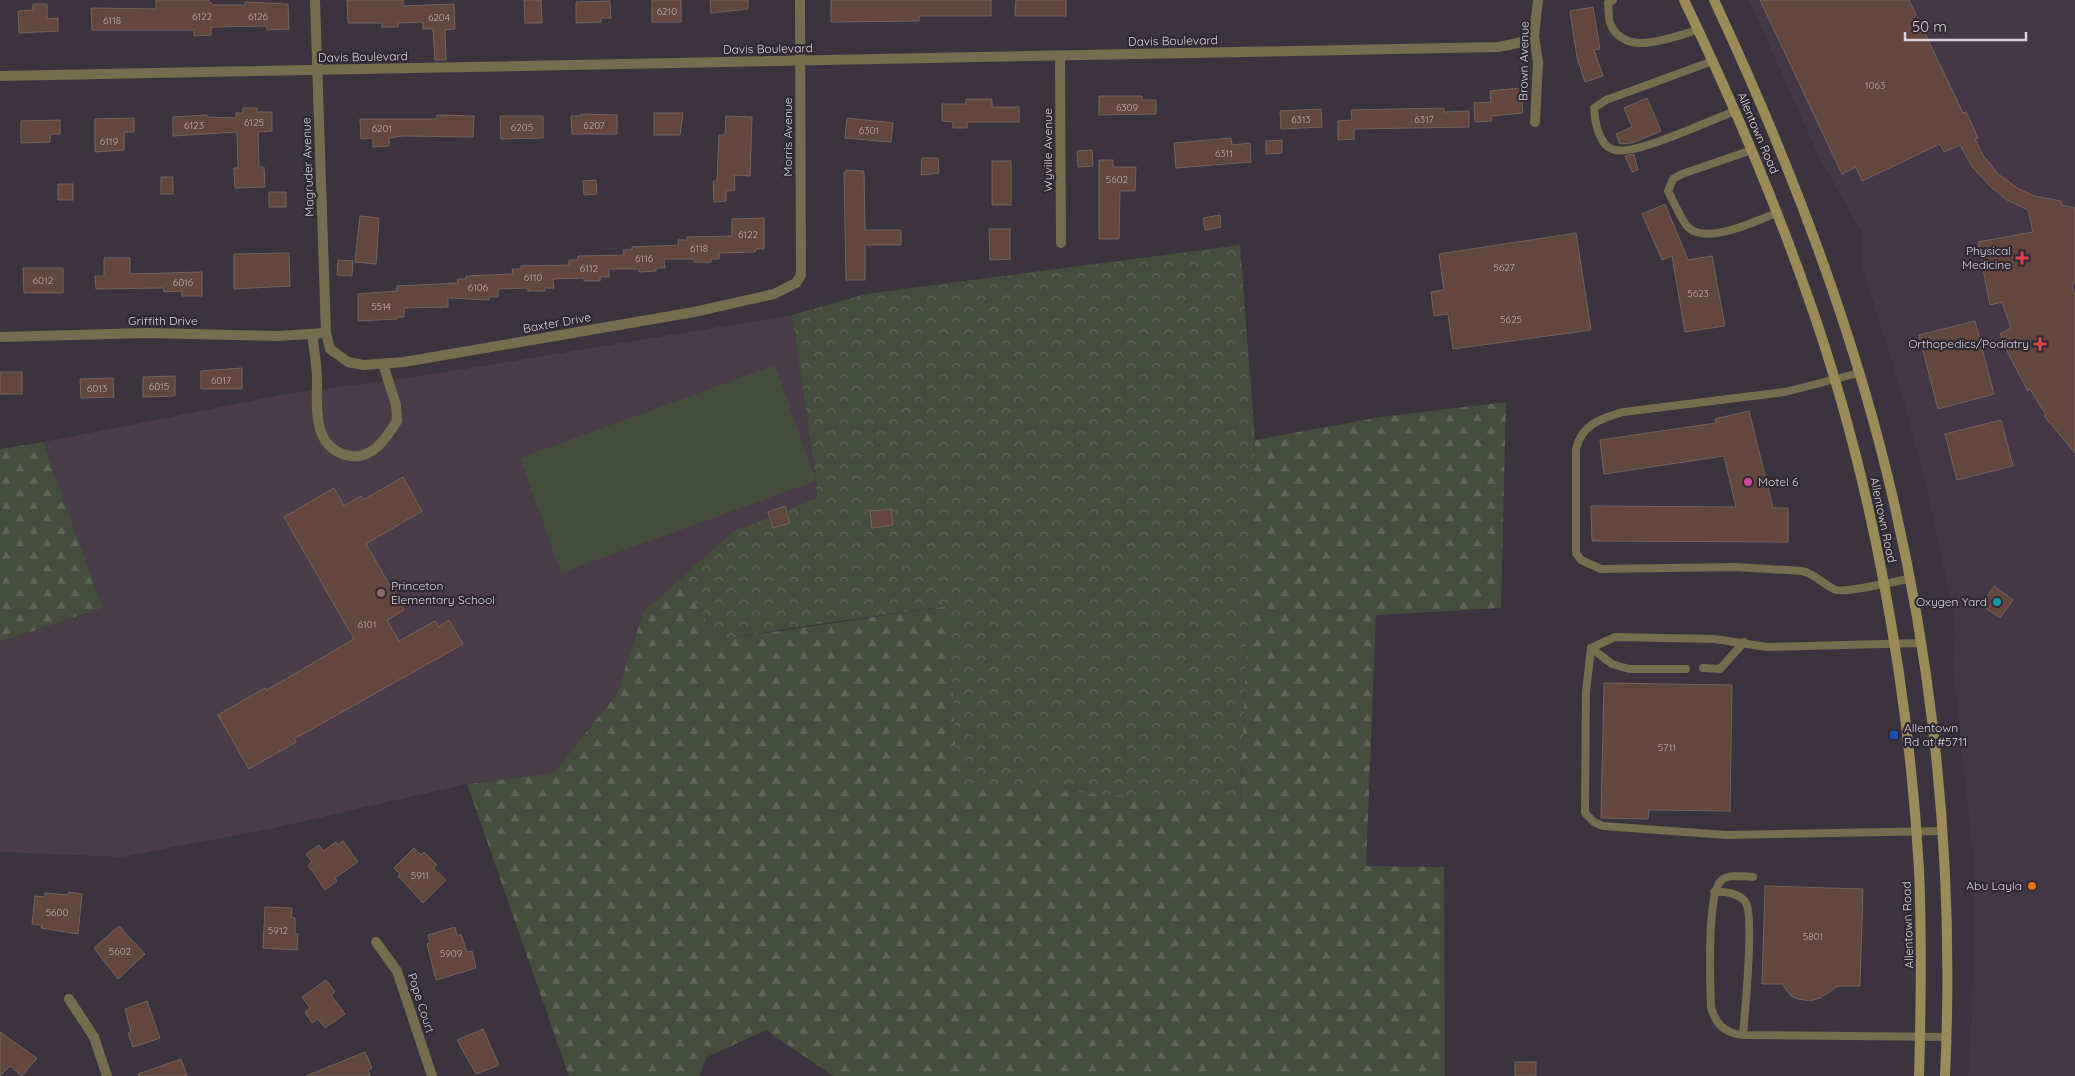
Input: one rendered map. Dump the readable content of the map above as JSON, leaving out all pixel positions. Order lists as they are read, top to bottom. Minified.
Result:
{"streets":{"main road":["Allentown Road"],"street":["Davis Boulevard","Brown Avenue","Morris Avenue","Wyville Avenue","Magruder Avenue","Griffith Drive","Baxter Drive","Pope Court"]},"crossings":[["Davis Boulevard","Brown Avenue"],["Davis Boulevard","Morris Avenue"],["Davis Boulevard","Wyville Avenue"],["Davis Boulevard","Magruder Avenue"],["Morris Avenue","Baxter Drive"],["Magruder Avenue","Griffith Drive"],["Magruder Avenue","Baxter Drive"],["Griffith Drive","Baxter Drive"]],"places":{"health":["Physical Medicine","Orthopedics/Podiatry"],"other":["Motel 6","Princeton Elementary School","Oxygen Yard","Abu Layla"],"transit":["Allentown Rd at #5711"]},"house_numbers":["6210","6122","6126","6204","6118","1063","6309","6313","6317","6125","6123","6207","6205","6201","6301","6119","6311","5602","6122","6118","6116","5627","6112","6110","6012","6016","6106","5623","5514","5625","6017","6015","6013","6101","5711","5911","5600","5912","5801","5602","5909"],"scale_bar":"50 m"}
